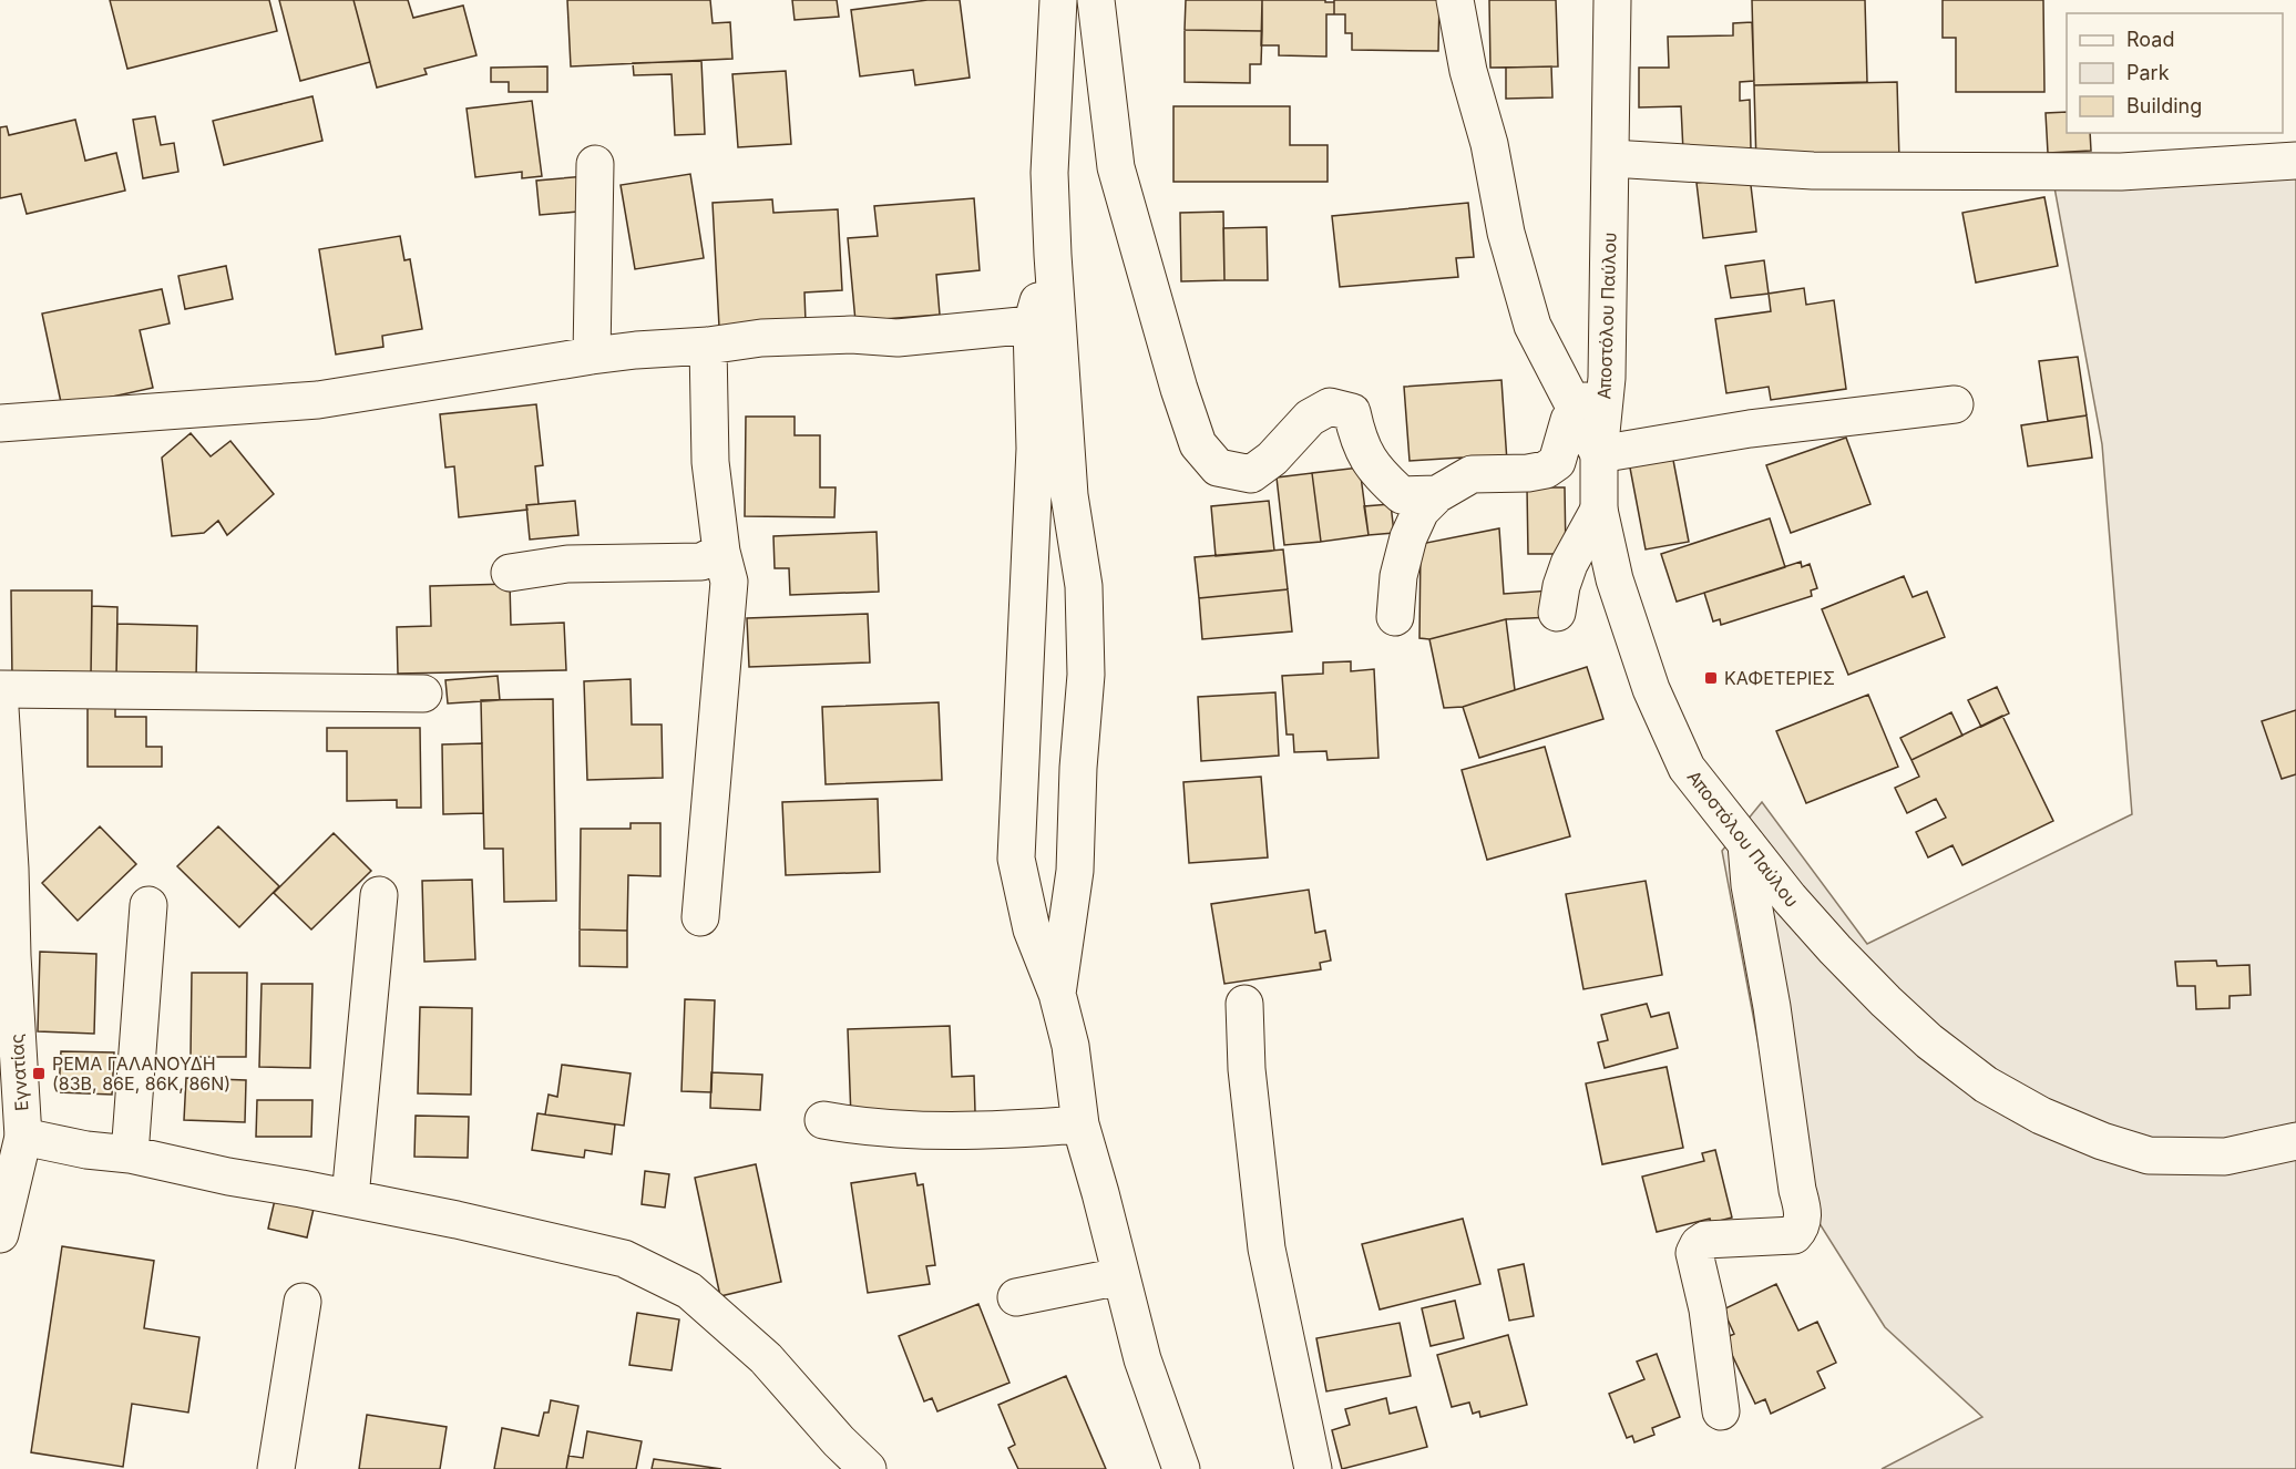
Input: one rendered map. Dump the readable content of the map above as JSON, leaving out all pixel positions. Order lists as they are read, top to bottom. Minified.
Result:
{"streets":{"street":["Αποστόλου Παύλου","Εγνατίας"]},"places":{"transit":["ΚΑΦΕΤΕΡΙΕΣ","ΡΕΜΑ ΓΑΛΑΝΟΥΔΗ (83Β, 86Ε, 86Κ, 86Ν)"]},"legend":["Road","Park","Building"]}
